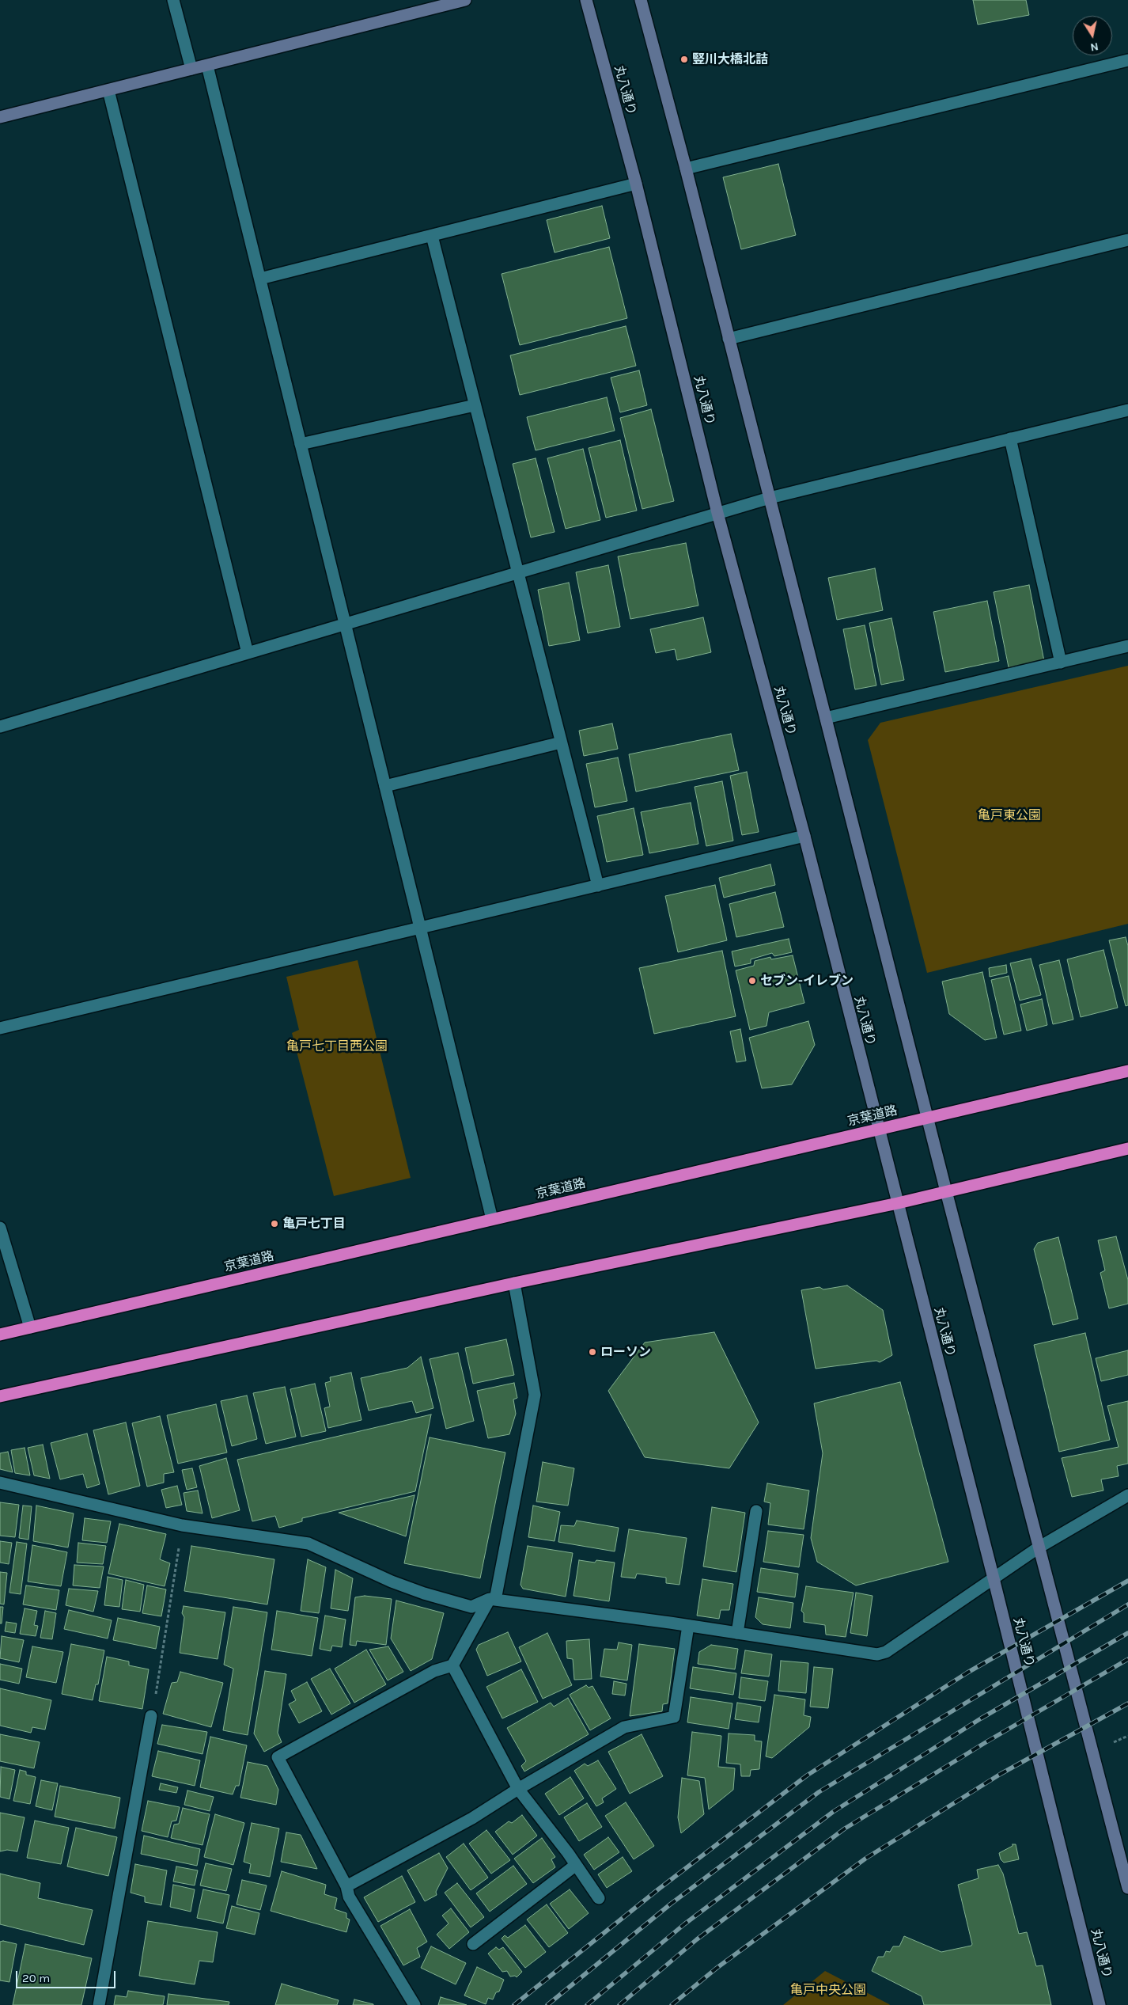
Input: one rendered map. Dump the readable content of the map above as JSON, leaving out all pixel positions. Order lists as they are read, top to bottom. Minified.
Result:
{"streets":{"highway":["京葉道路"],"main road":["丸八通り"]},"crossings":[["丸八通り","京葉道路"]],"parks":["亀戸東公園","亀戸七丁目西公園","亀戸中央公園"],"places":["竪川大橋北詰","セブン-イレブン","亀戸七丁目","ローソン"],"scale_bar":"20 m","north":"bottom"}
